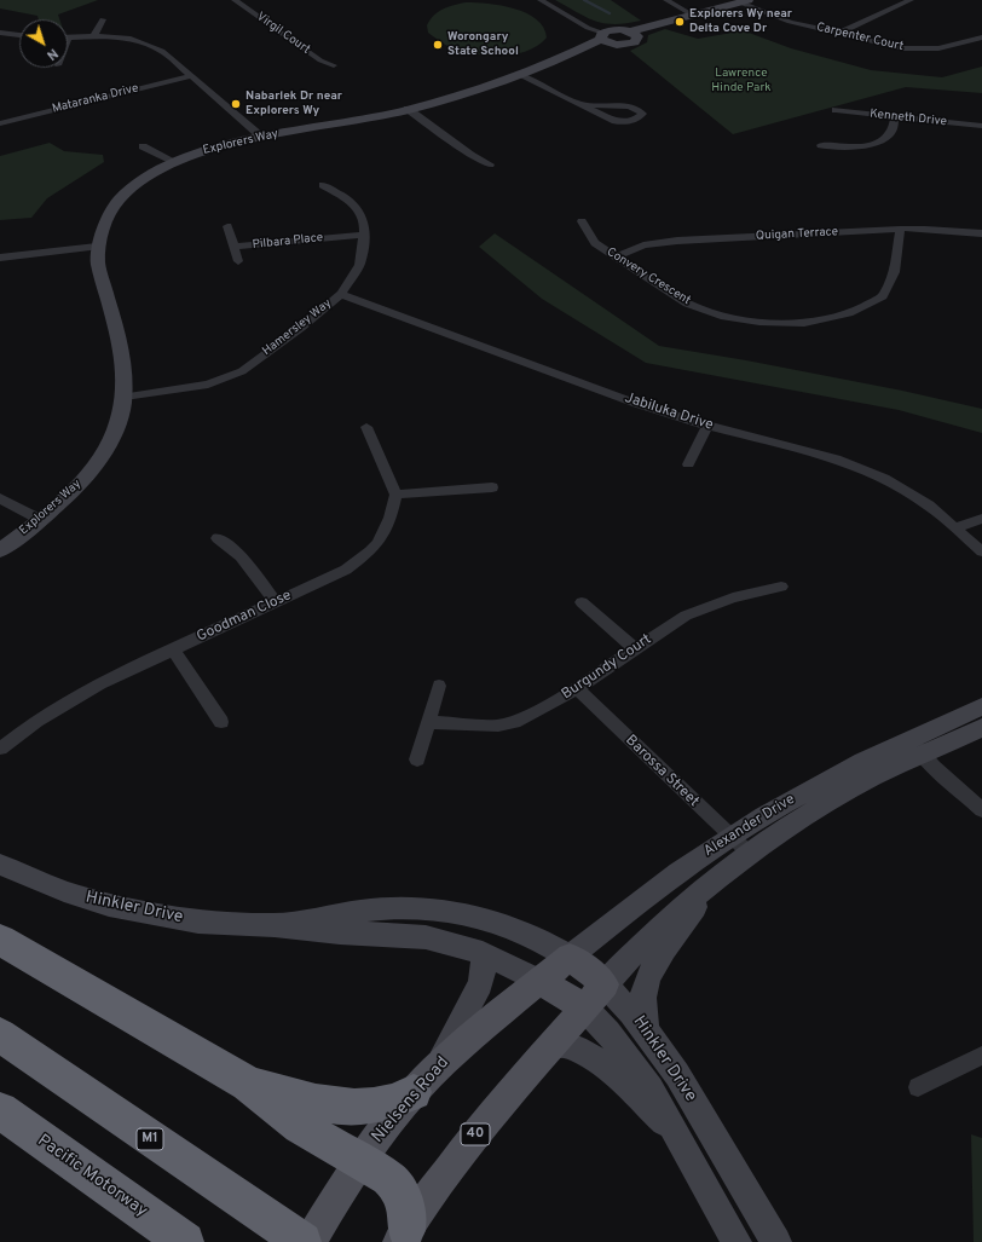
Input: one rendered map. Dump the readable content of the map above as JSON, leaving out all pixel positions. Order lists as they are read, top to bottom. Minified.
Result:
{"streets":{"highway":["M1","Pacific Motorway"],"main road":["Alexander Drive","Hinkler Drive","Nielsens Road","40"],"street":["Virgil Court","Carpenter Court","Mataranka Drive","Kenneth Drive","Explorers Way","Quigan Terrace","Pilbara Place","Convery Crescent","Hamersley Way","Jabiluka Drive","Goodman Close","Burgundy Court","Barossa Street"]},"crossings":[["Carpenter Court","Explorers Way"],["Explorers Way","Hamersley Way"],["Quigan Terrace","Convery Crescent"],["Pilbara Place","Hamersley Way"],["Hamersley Way","Jabiluka Drive"],["Burgundy Court","Barossa Street"],["Barossa Street","Alexander Drive"],["Alexander Drive","Hinkler Drive"],["Alexander Drive","Nielsens Road"],["Alexander Drive","40"],["Hinkler Drive","Nielsens Road"],["Hinkler Drive","40"]],"parks":["Lawrence Hinde Park"],"places":["Explorers Wy near Delta Cove Dr","Worongary State School","Nabarlek Dr near Explorers Wy"],"north":"bottom right"}
